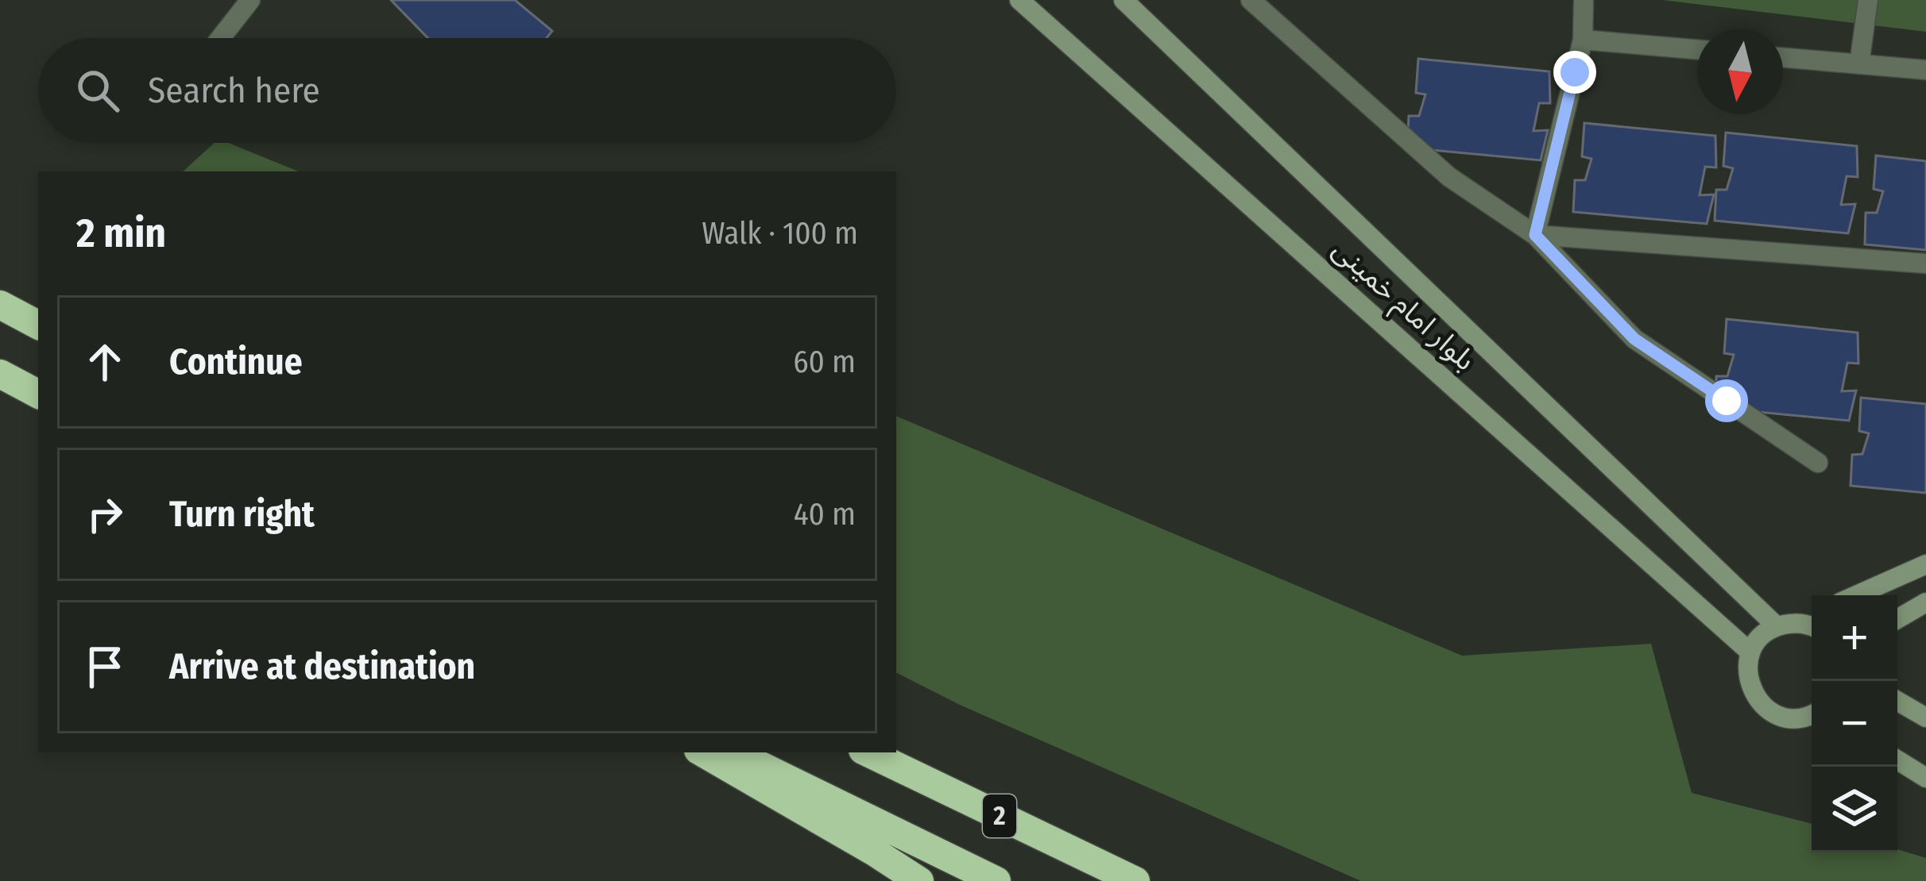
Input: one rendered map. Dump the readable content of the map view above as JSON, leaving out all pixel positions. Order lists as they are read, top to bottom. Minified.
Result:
{"streets":{"highway":["2"],"main road":["بلوار امام خمینی"]},"north":"bottom","page":{"search":"Search here","heading":["2 min","Walk · 100 m"],"list":[["Continue","60 m"],["Turn right","40 m"],"Arrive at destination"],"map_buttons":["+","−"]}}
